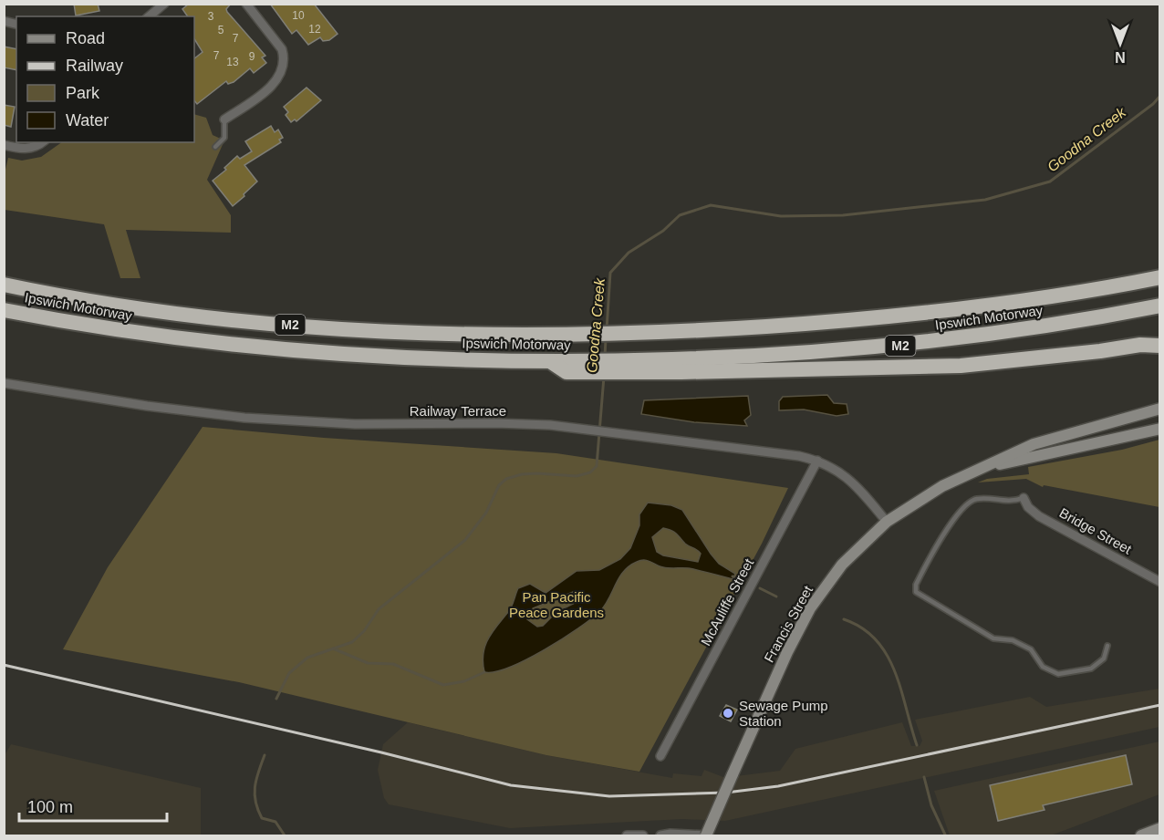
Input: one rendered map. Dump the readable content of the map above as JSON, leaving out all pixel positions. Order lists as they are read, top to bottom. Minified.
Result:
{"streets":{"highway":["Ipswich Motorway","M2"],"main road":["Francis Street"],"street":["Railway Terrace","Bridge Street","McAuliffe Street"]},"crossings":[["Railway Terrace","McAuliffe Street"],["Railway Terrace","Francis Street"]],"water":["Goodna Creek"],"parks":["Pan Pacific Peace Gardens"],"places":["Sewage Pump Station"],"house_numbers":["10","3","12","5","7","7","9","13"],"legend":["Road","Railway","Park","Water"],"scale_bar":"100 m","north":"bottom"}
